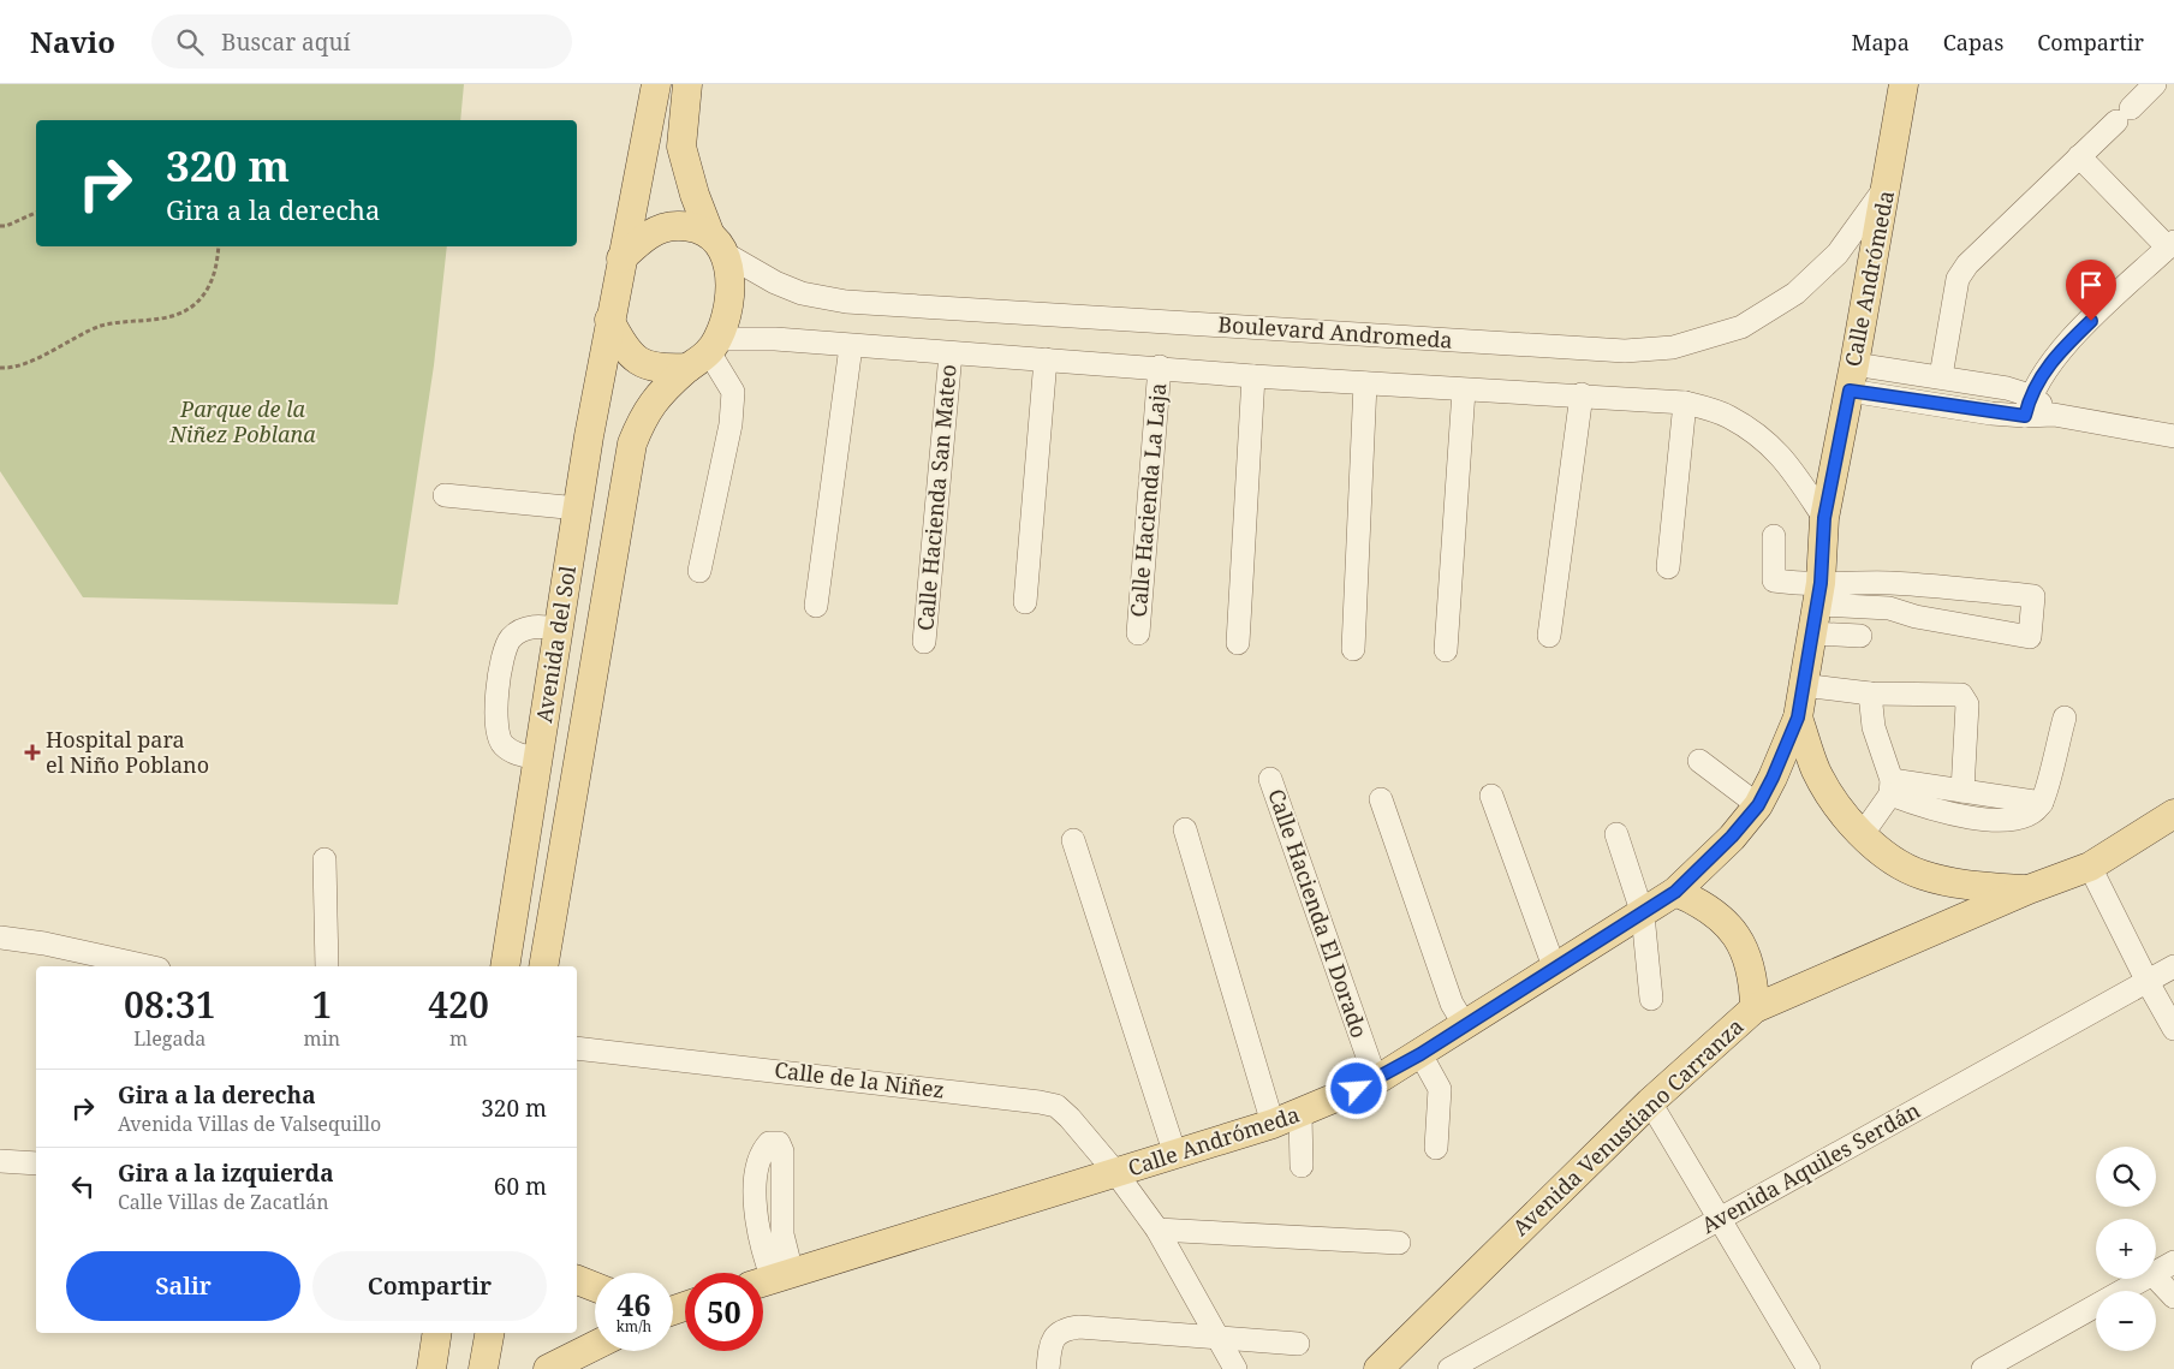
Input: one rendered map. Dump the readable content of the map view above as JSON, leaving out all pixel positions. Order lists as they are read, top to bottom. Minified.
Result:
{"streets":{"main road":["Calle Andrómeda","Avenida del Sol","Avenida Venustiano Carranza"],"street":["Boulevard Andromeda","Calle Hacienda San Mateo","Calle Hacienda La Laja","Calle Hacienda El Dorado","Calle de la Niñez","Avenida Aquiles Serdán"]},"crossings":[["Calle Andrómeda","Boulevard Andromeda"],["Calle Andrómeda","Calle Hacienda El Dorado"],["Calle Andrómeda","Calle de la Niñez"],["Boulevard Andromeda","Avenida del Sol"]],"parks":["Parque de la Niñez Poblana"],"places":{"health":["Hospital para el Niño Poblano"]},"page":{"header":"Navio","search":"Buscar aquí","nav":["Mapa","Capas","Compartir"],"turn":["320 m","Gira a la derecha"],"eta":["08:31","Llegada","1","min","420","m"],"list":[{"name":"Gira a la derecha","note":"Avenida Villas de Valsequillo","value":"320 m"},{"name":"Gira a la izquierda","note":"Calle Villas de Zacatlán","value":"60 m"}],"map_buttons":["+","−"],"buttons":["Salir","Compartir"],"speed":"46 km/h","limit":"50"}}
